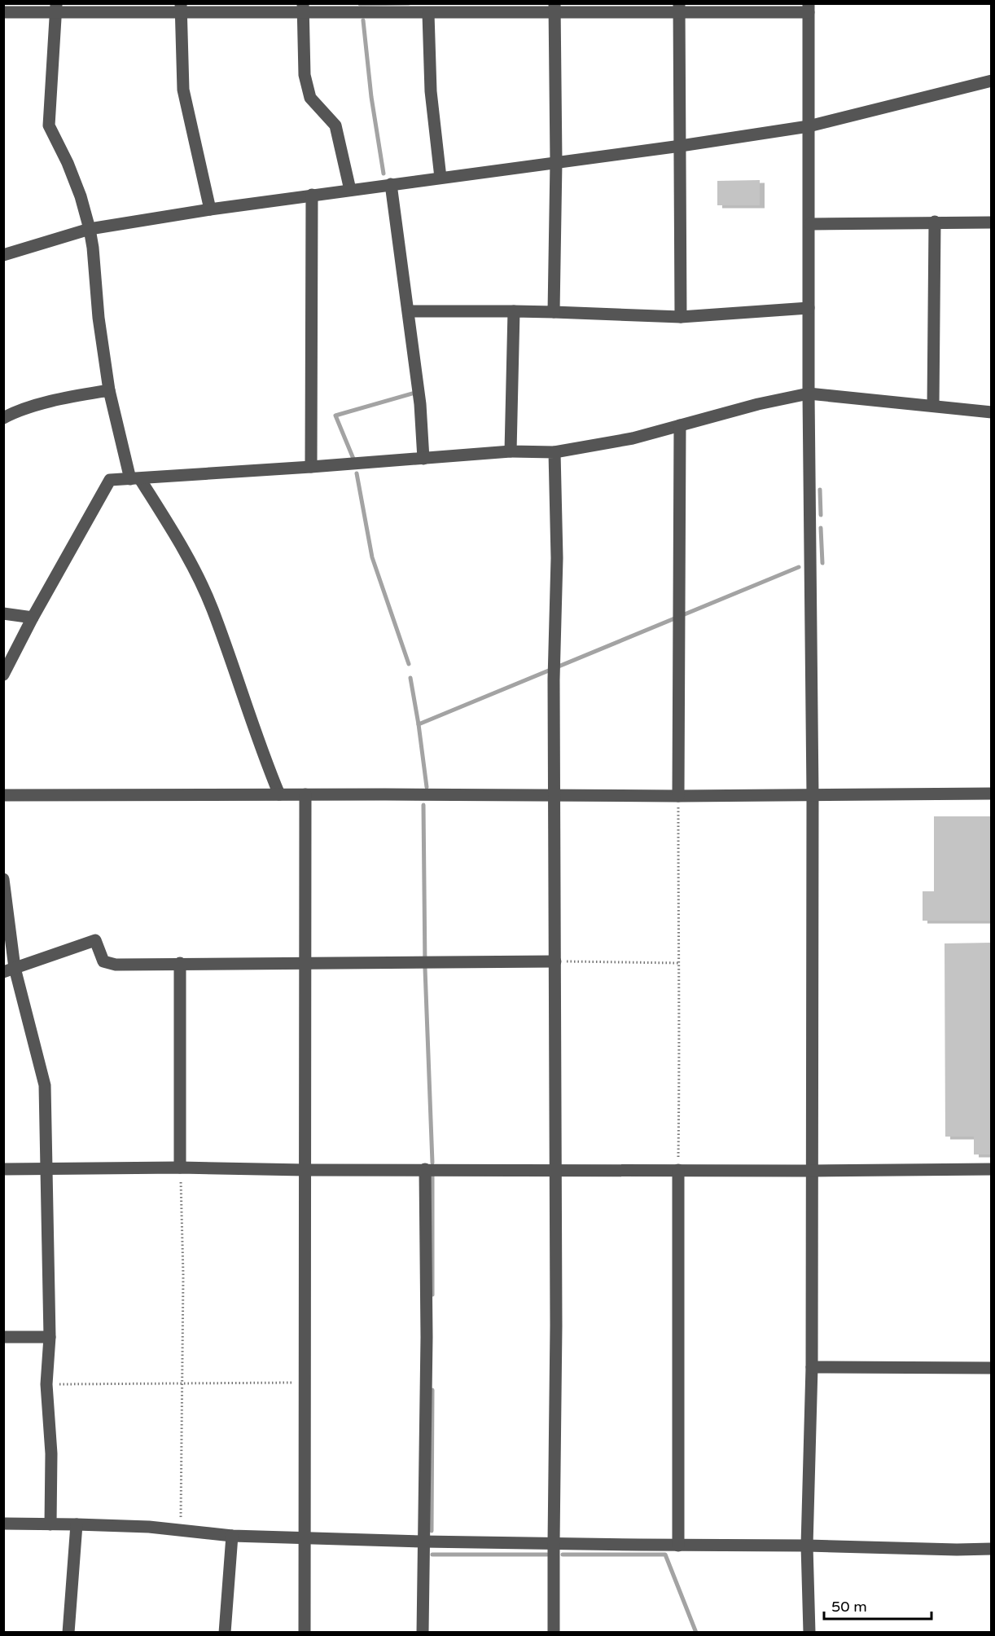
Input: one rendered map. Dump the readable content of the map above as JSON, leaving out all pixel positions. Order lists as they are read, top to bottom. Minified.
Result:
{"scale_bar":"50 m"}
